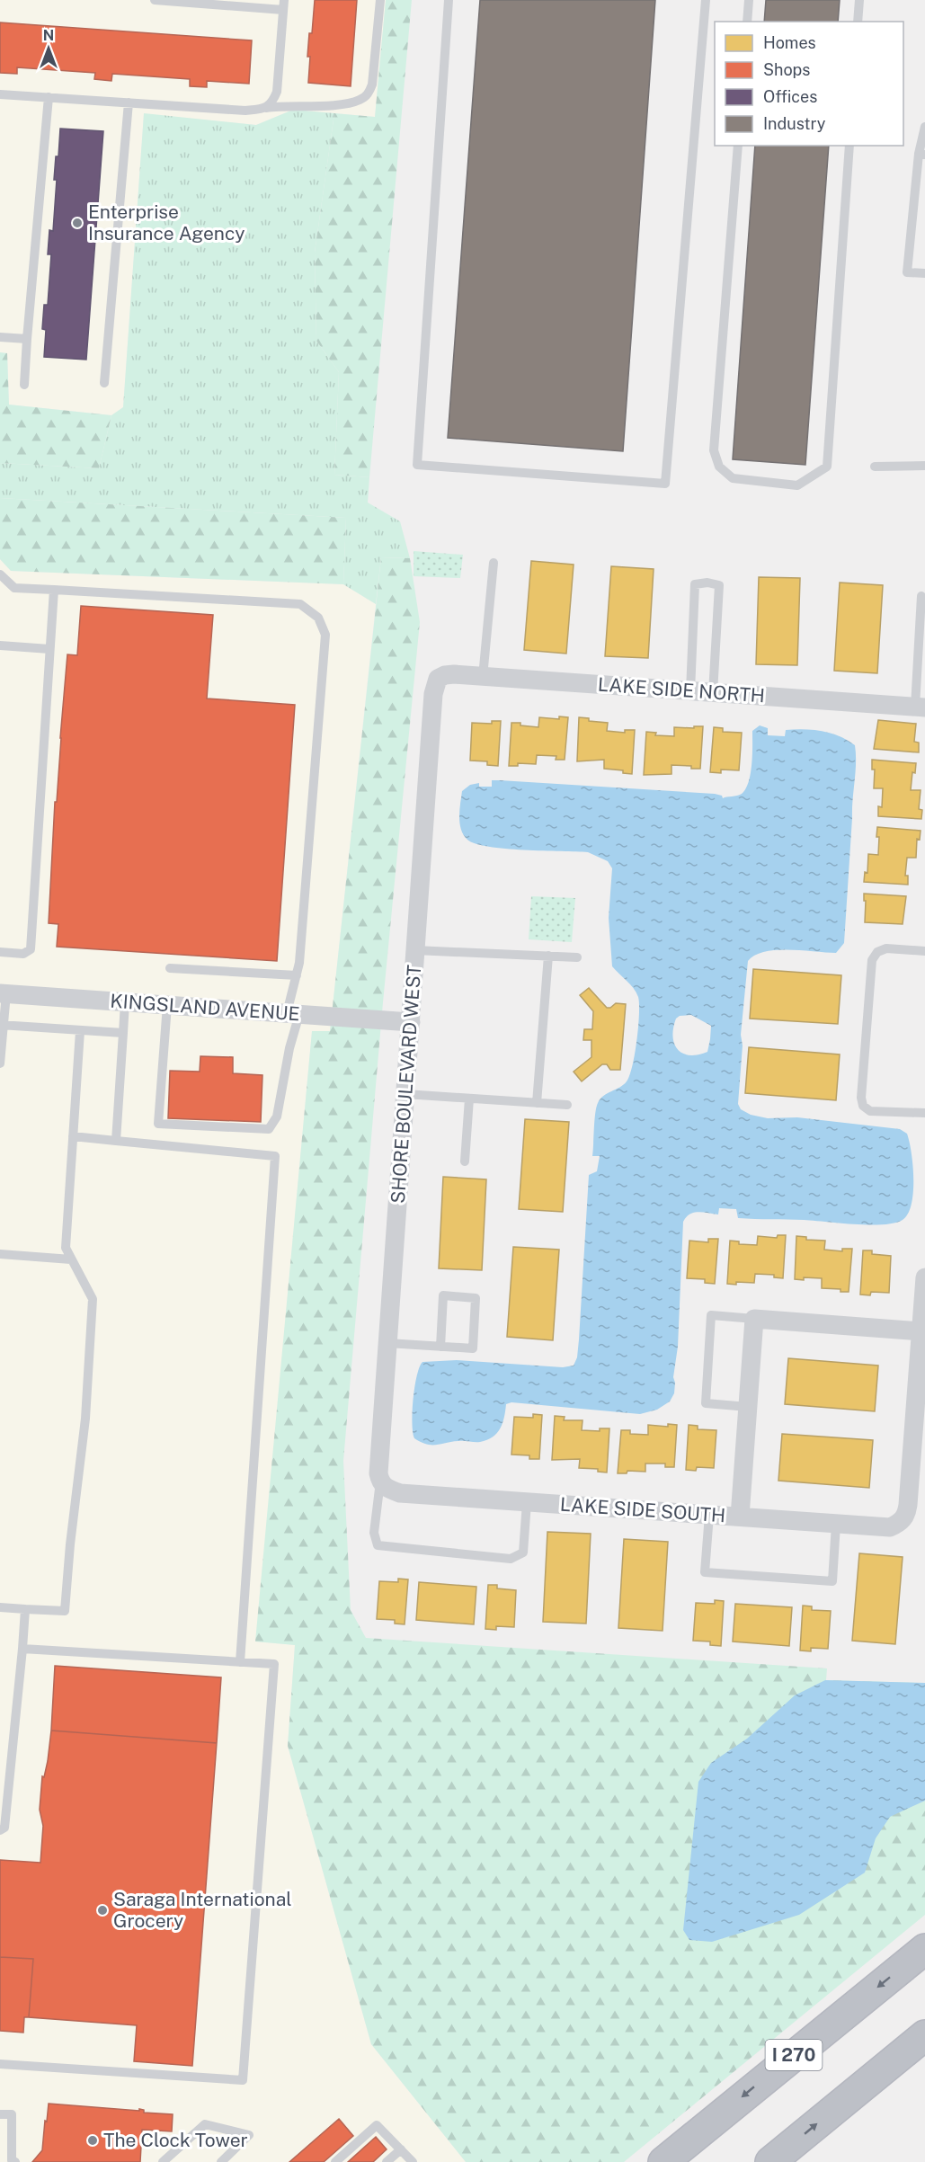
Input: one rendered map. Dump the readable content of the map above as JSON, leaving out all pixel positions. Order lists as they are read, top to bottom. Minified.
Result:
{"streets":{"highway":["I 270"],"street":["LAKE SIDE NORTH","KINGSLAND AVENUE","SHORE BOULEVARD WEST","LAKE SIDE SOUTH"]},"crossings":[["LAKE SIDE NORTH","SHORE BOULEVARD WEST"],["KINGSLAND AVENUE","SHORE BOULEVARD WEST"],["SHORE BOULEVARD WEST","LAKE SIDE SOUTH"]],"places":["Enterprise Insurance Agency","Saraga International Grocery","The Clock Tower"],"legend":["Homes","Shops","Offices","Industry"],"north":"top"}
